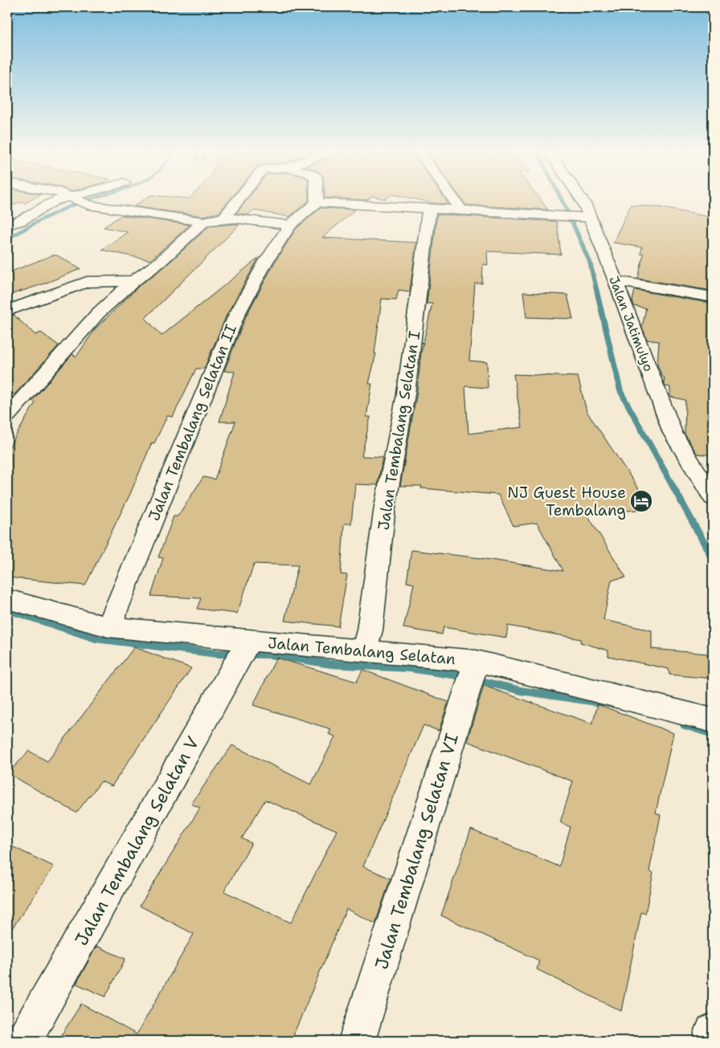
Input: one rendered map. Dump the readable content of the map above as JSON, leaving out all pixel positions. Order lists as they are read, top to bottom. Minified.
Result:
{"streets":{"street":["Jalan Jatimulyo","Jalan Tembalang Selatan II","Jalan Tembalang Selatan I","Jalan Tembalang Selatan","Jalan Tembalang Selatan V","Jalan Tembalang Selatan VI"]},"crossings":[["Jalan Tembalang Selatan II","Jalan Tembalang Selatan"],["Jalan Tembalang Selatan I","Jalan Tembalang Selatan"],["Jalan Tembalang Selatan","Jalan Tembalang Selatan V"],["Jalan Tembalang Selatan","Jalan Tembalang Selatan VI"]],"places":{"hotel":["NJ Guest House Tembalang"]}}
